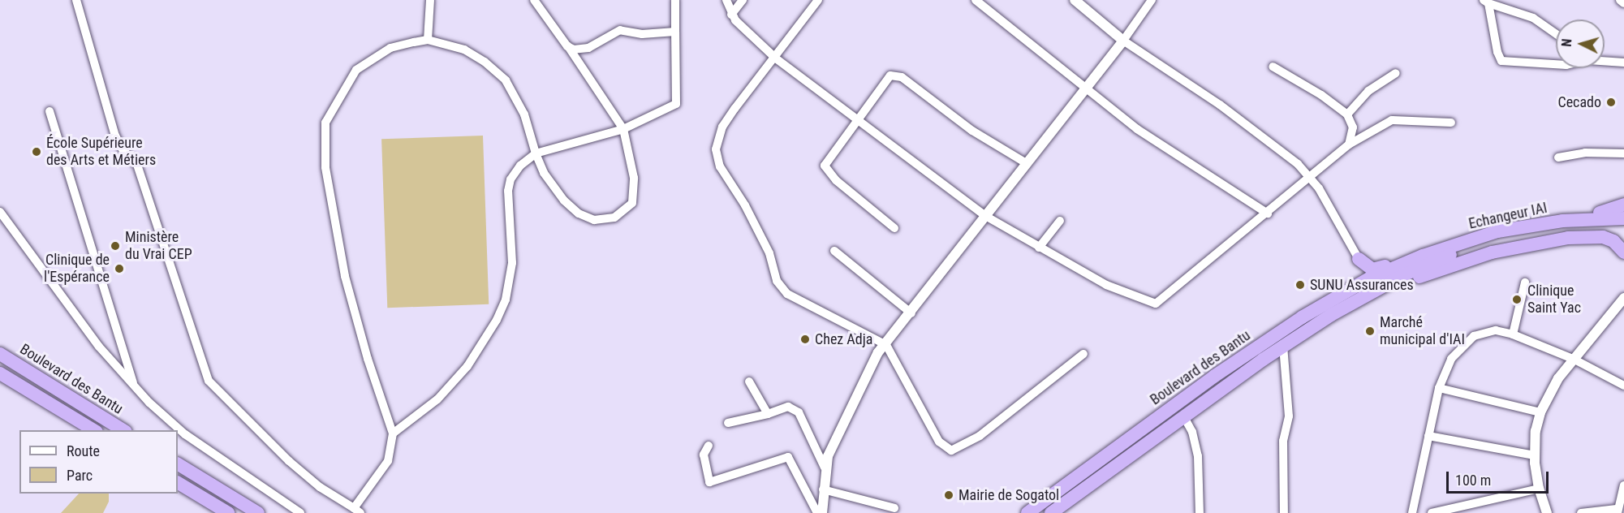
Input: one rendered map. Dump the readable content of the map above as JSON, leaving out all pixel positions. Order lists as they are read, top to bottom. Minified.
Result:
{"streets":{"highway":["Echangeur IAI","Boulevard des Bantu"]},"crossings":[["Echangeur IAI","Boulevard des Bantu"]],"places":["Cecado","École Supérieure des Arts et Métiers","Ministère du Vrai CEP","Clinique de l'Espérance","SUNU Assurances","Clinique Saint Yac","Marché municipal d'IAI","Chez Adja","Mairie de Sogatol"],"legend":["Route","Parc"],"scale_bar":"100 m","north":"left"}
